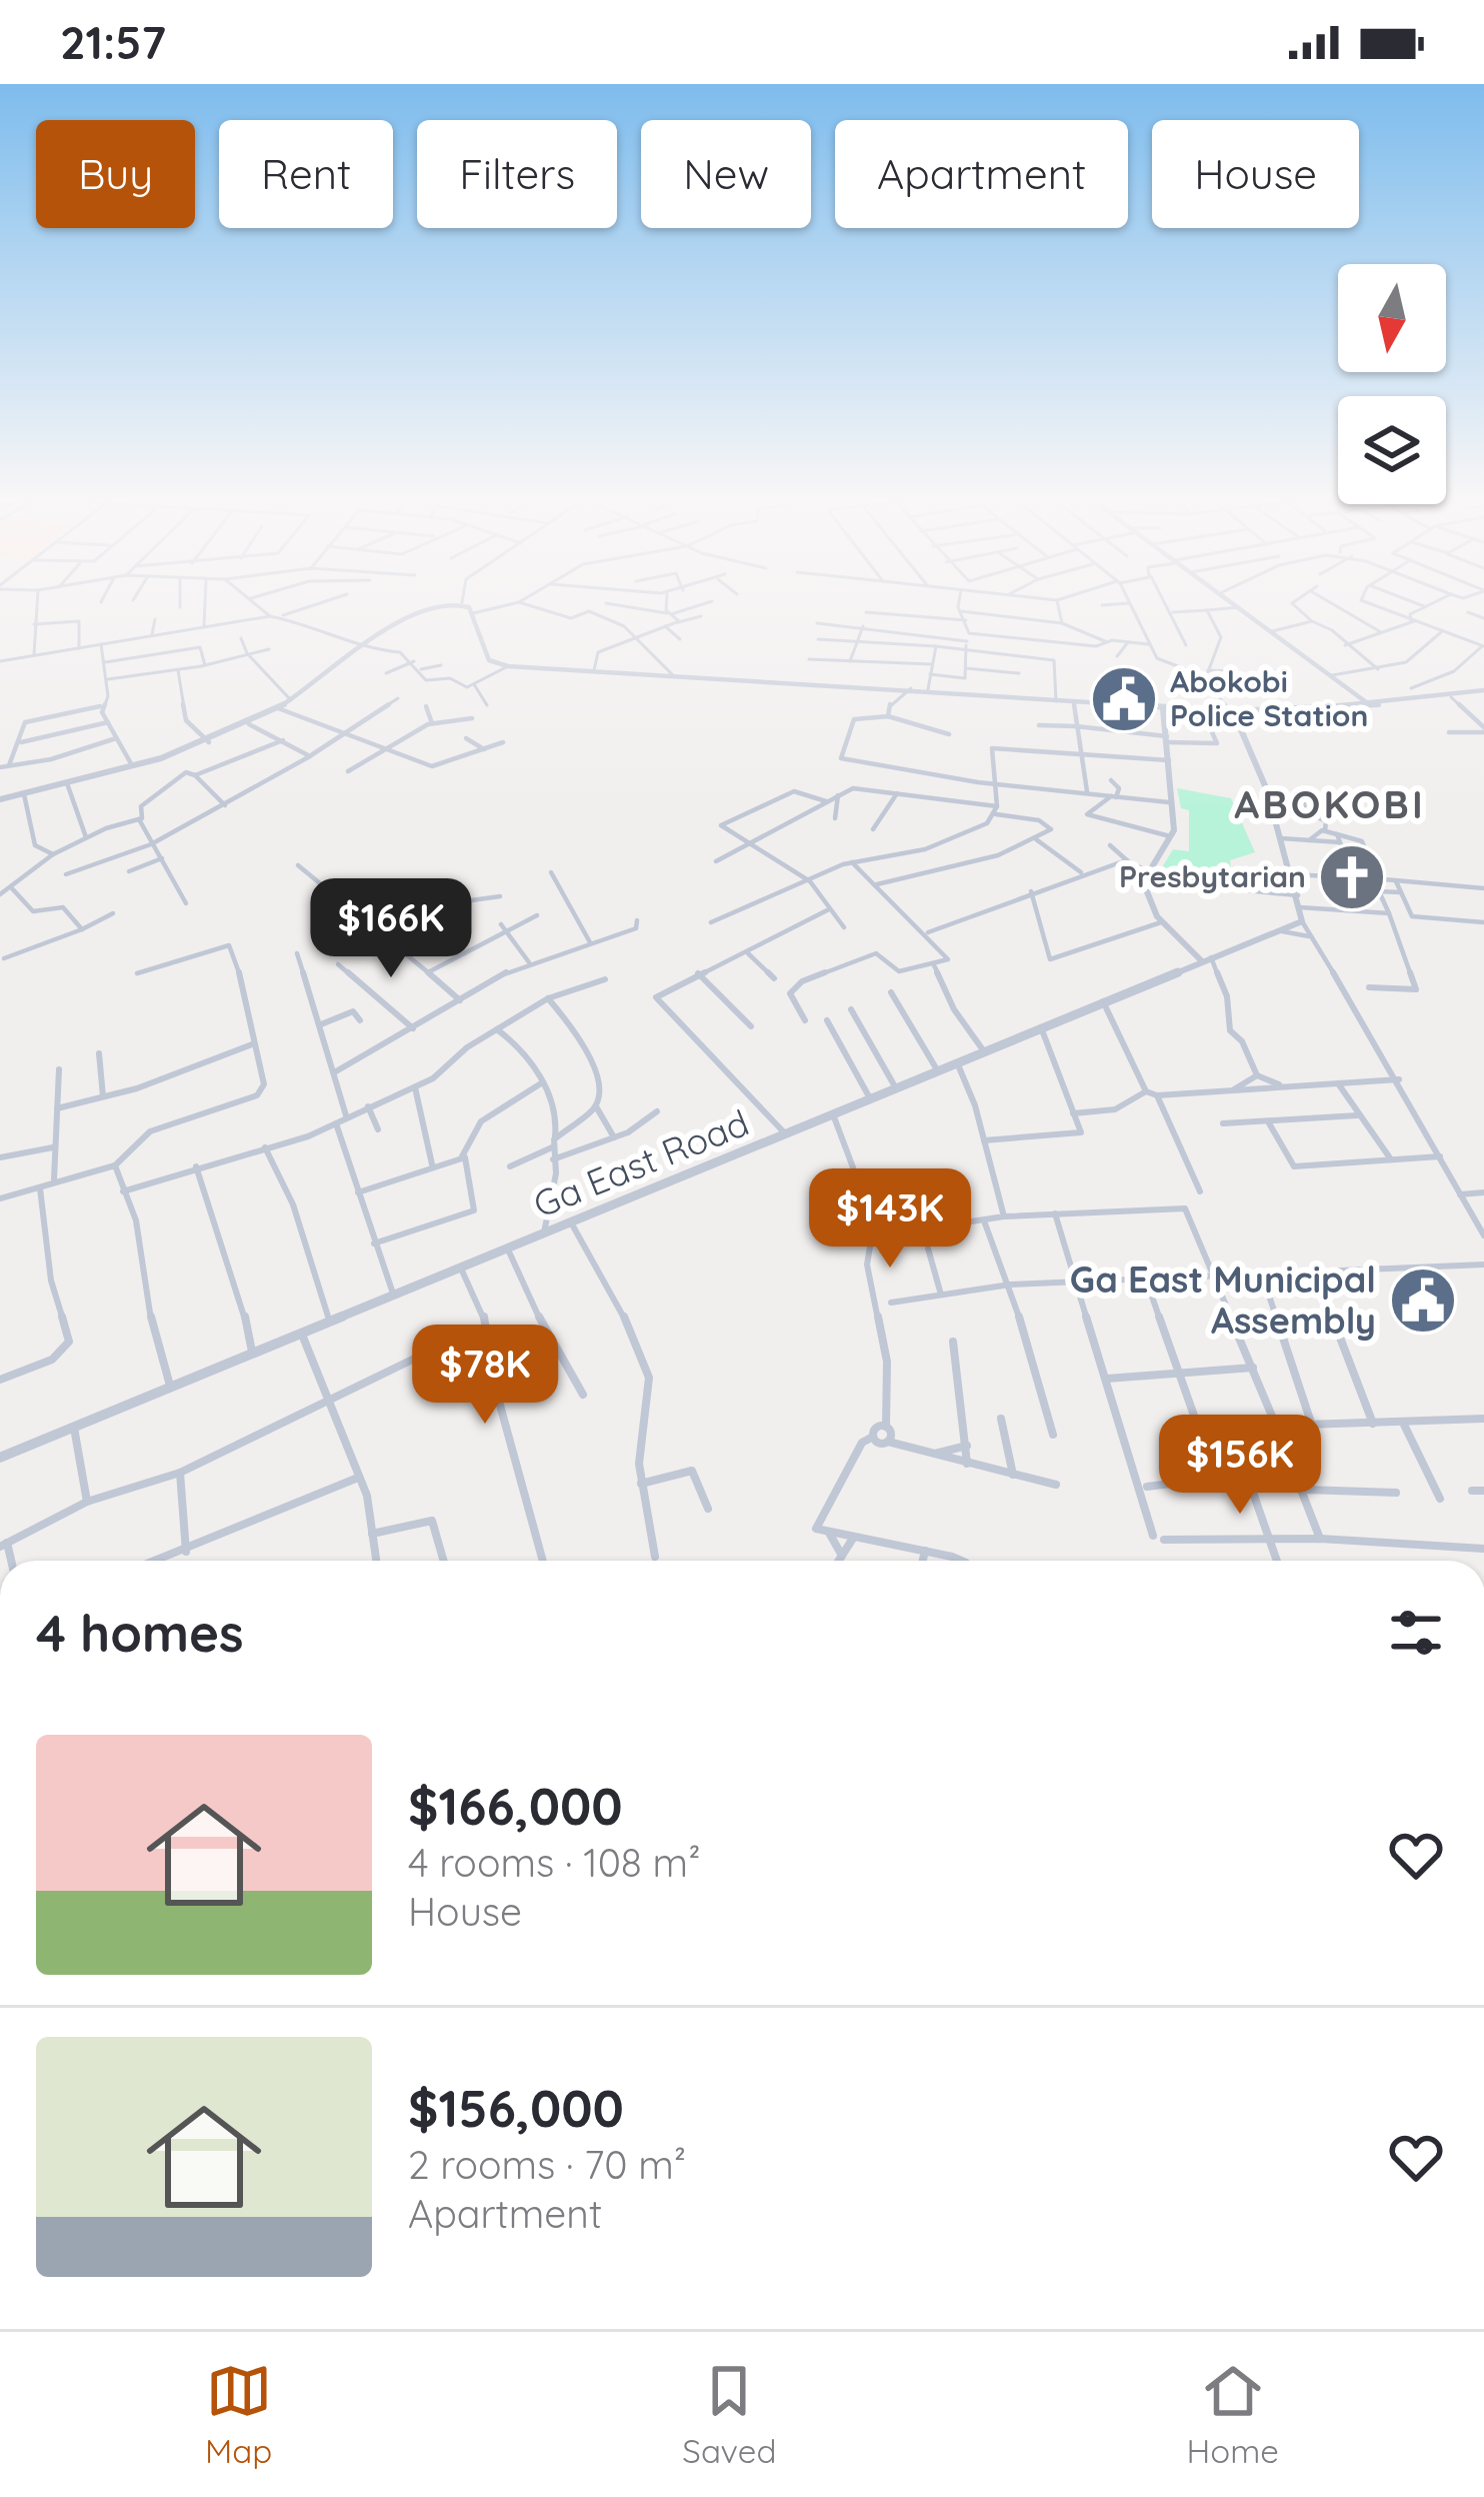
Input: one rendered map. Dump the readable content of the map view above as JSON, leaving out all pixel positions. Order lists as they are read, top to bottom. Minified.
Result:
{"streets":{"street":["Ga East Road"]},"districts":["ABOKOBI"],"places":{"public building":["Abokobi Police Station","Ga East Municipal Assembly"],"church":["Presbytarian"]},"north":"bottom","page":{"status":"21:57","chip":["Buy","Rent","Filters","New","Apartment","House"],"price":["$166K","$143K","$78K","$156K"],"heading":"4 homes","list":[{"name":"$166,000","note":"4 rooms · 108 m² · House"},{"name":"$156,000","note":"2 rooms · 70 m² · Apartment"}],"tabs":["Map","Saved","Home"]}}
